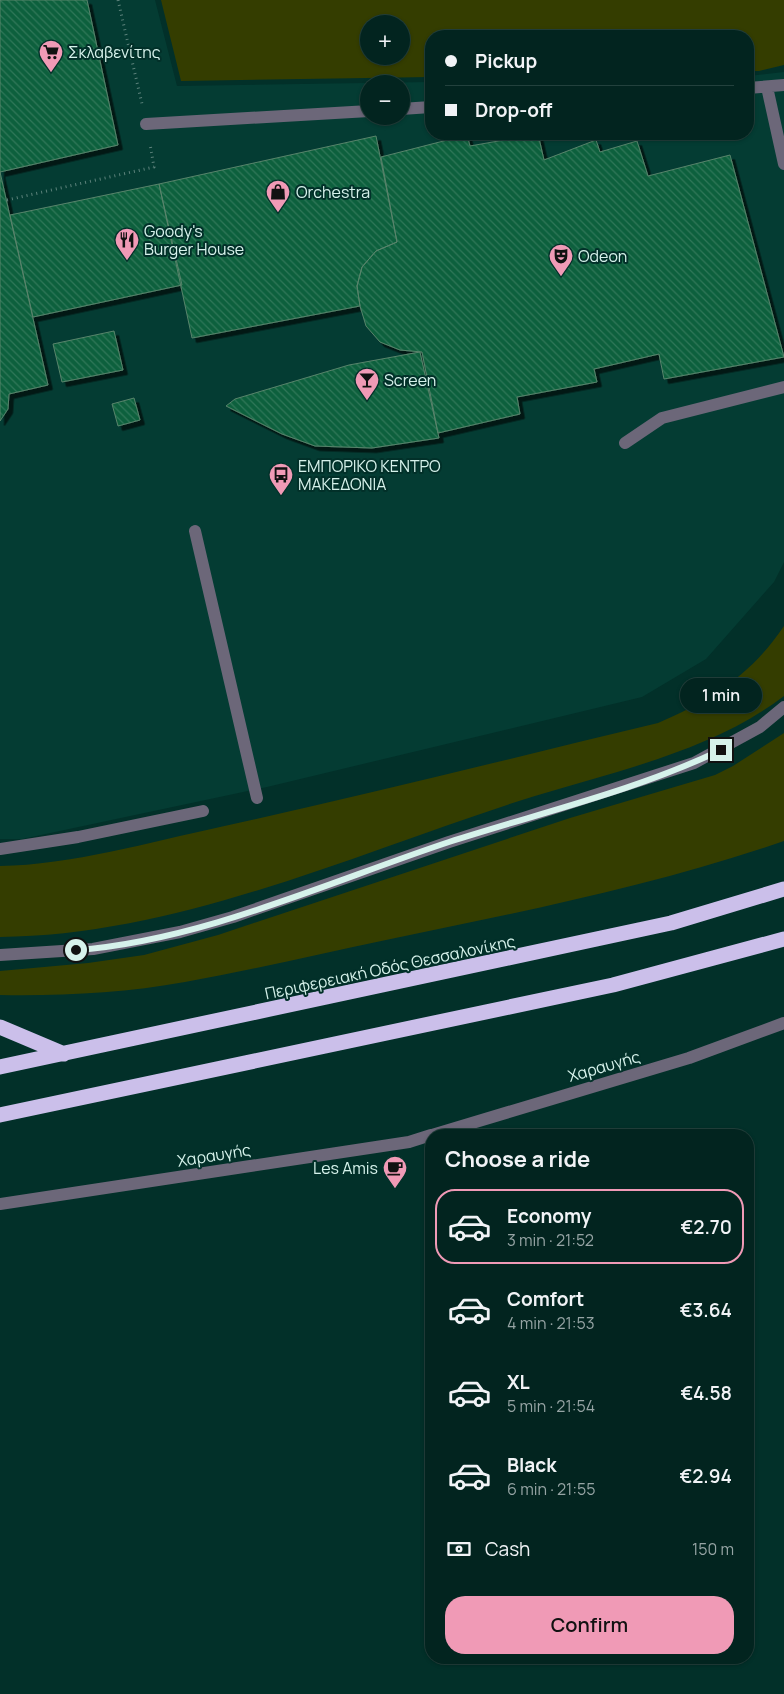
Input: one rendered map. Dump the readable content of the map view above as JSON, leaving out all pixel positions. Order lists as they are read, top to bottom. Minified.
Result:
{"streets":{"highway":["Περιφερειακή Οδός Θεσσαλονίκης"],"street":["Χαραυγής"]},"places":{"supermarket":["Σκλαβενίτης"],"shop":["Orchestra"],"restaurant":["Goody's Burger House"],"theatre":["Odeon"],"bar":["Screen"],"bus stop":["ΕΜΠΟΡΙΚΟ ΚΕΝΤΡΟ ΜΑΚΕΔΟΝΙΑ"],"cafe":["Les Amis"]},"page":{"map_buttons":["+","−"],"banner":["Pickup","Drop-off"],"bubble":"1 min","heading":"Choose a ride","list":[{"name":"Economy","note":"3 min · 21:52","value":"€2.70"},{"name":"Comfort","note":"4 min · 21:53","value":"€3.64"},{"name":"XL","note":"5 min · 21:54","value":"€4.58"},{"name":"Black","note":"6 min · 21:55","value":"€2.94"}],"pay":["Cash","150 m"],"buttons":"Confirm"}}
